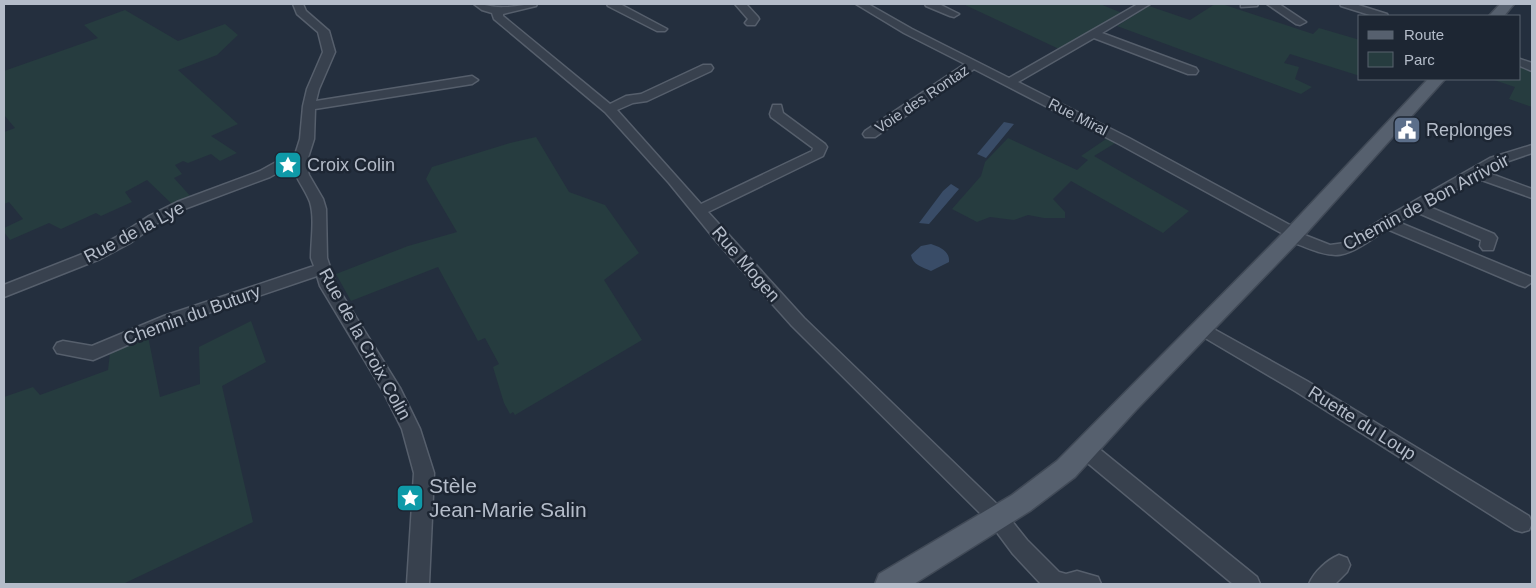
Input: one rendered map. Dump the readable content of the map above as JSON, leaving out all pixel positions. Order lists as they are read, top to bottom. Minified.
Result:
{"streets":{"street":["Voie des Rontaz","Rue Miral","Chemin de Bon Arrivoir","Rue de la Lye","Rue Mogen","Chemin du Butury","Rue de la Croix Colin","Ruette du Loup"]},"crossings":[["Voie des Rontaz","Rue Miral"],["Rue Miral","Chemin de Bon Arrivoir"],["Rue de la Lye","Rue de la Croix Colin"],["Chemin du Butury","Rue de la Croix Colin"]],"places":{"public building":["Replonges"],"place":["Croix Colin","Stèle Jean-Marie Salin"]},"legend":["Route","Parc"]}
